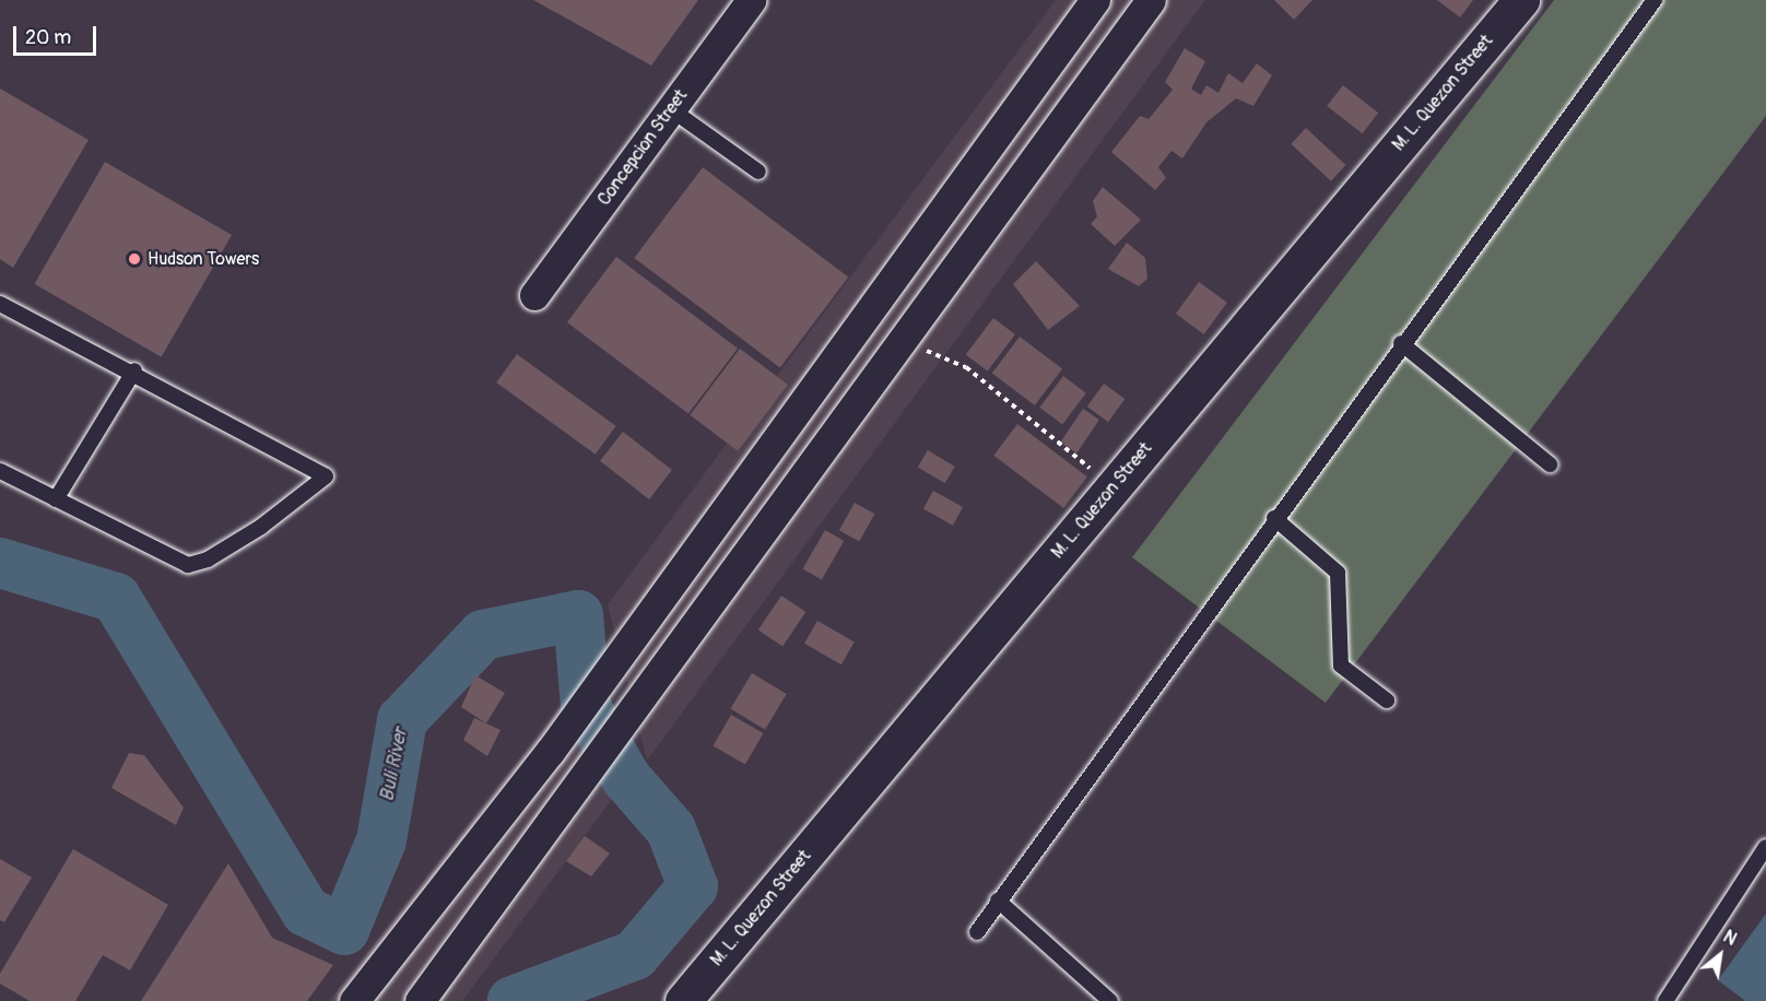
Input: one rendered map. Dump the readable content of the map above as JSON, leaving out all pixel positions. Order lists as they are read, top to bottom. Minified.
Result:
{"streets":{"main road":["M. L. Quezon Street"],"street":["Concepcion Street"]},"water":["Buli River"],"places":["Hudson Towers"],"scale_bar":"20 m","north":"top right"}
